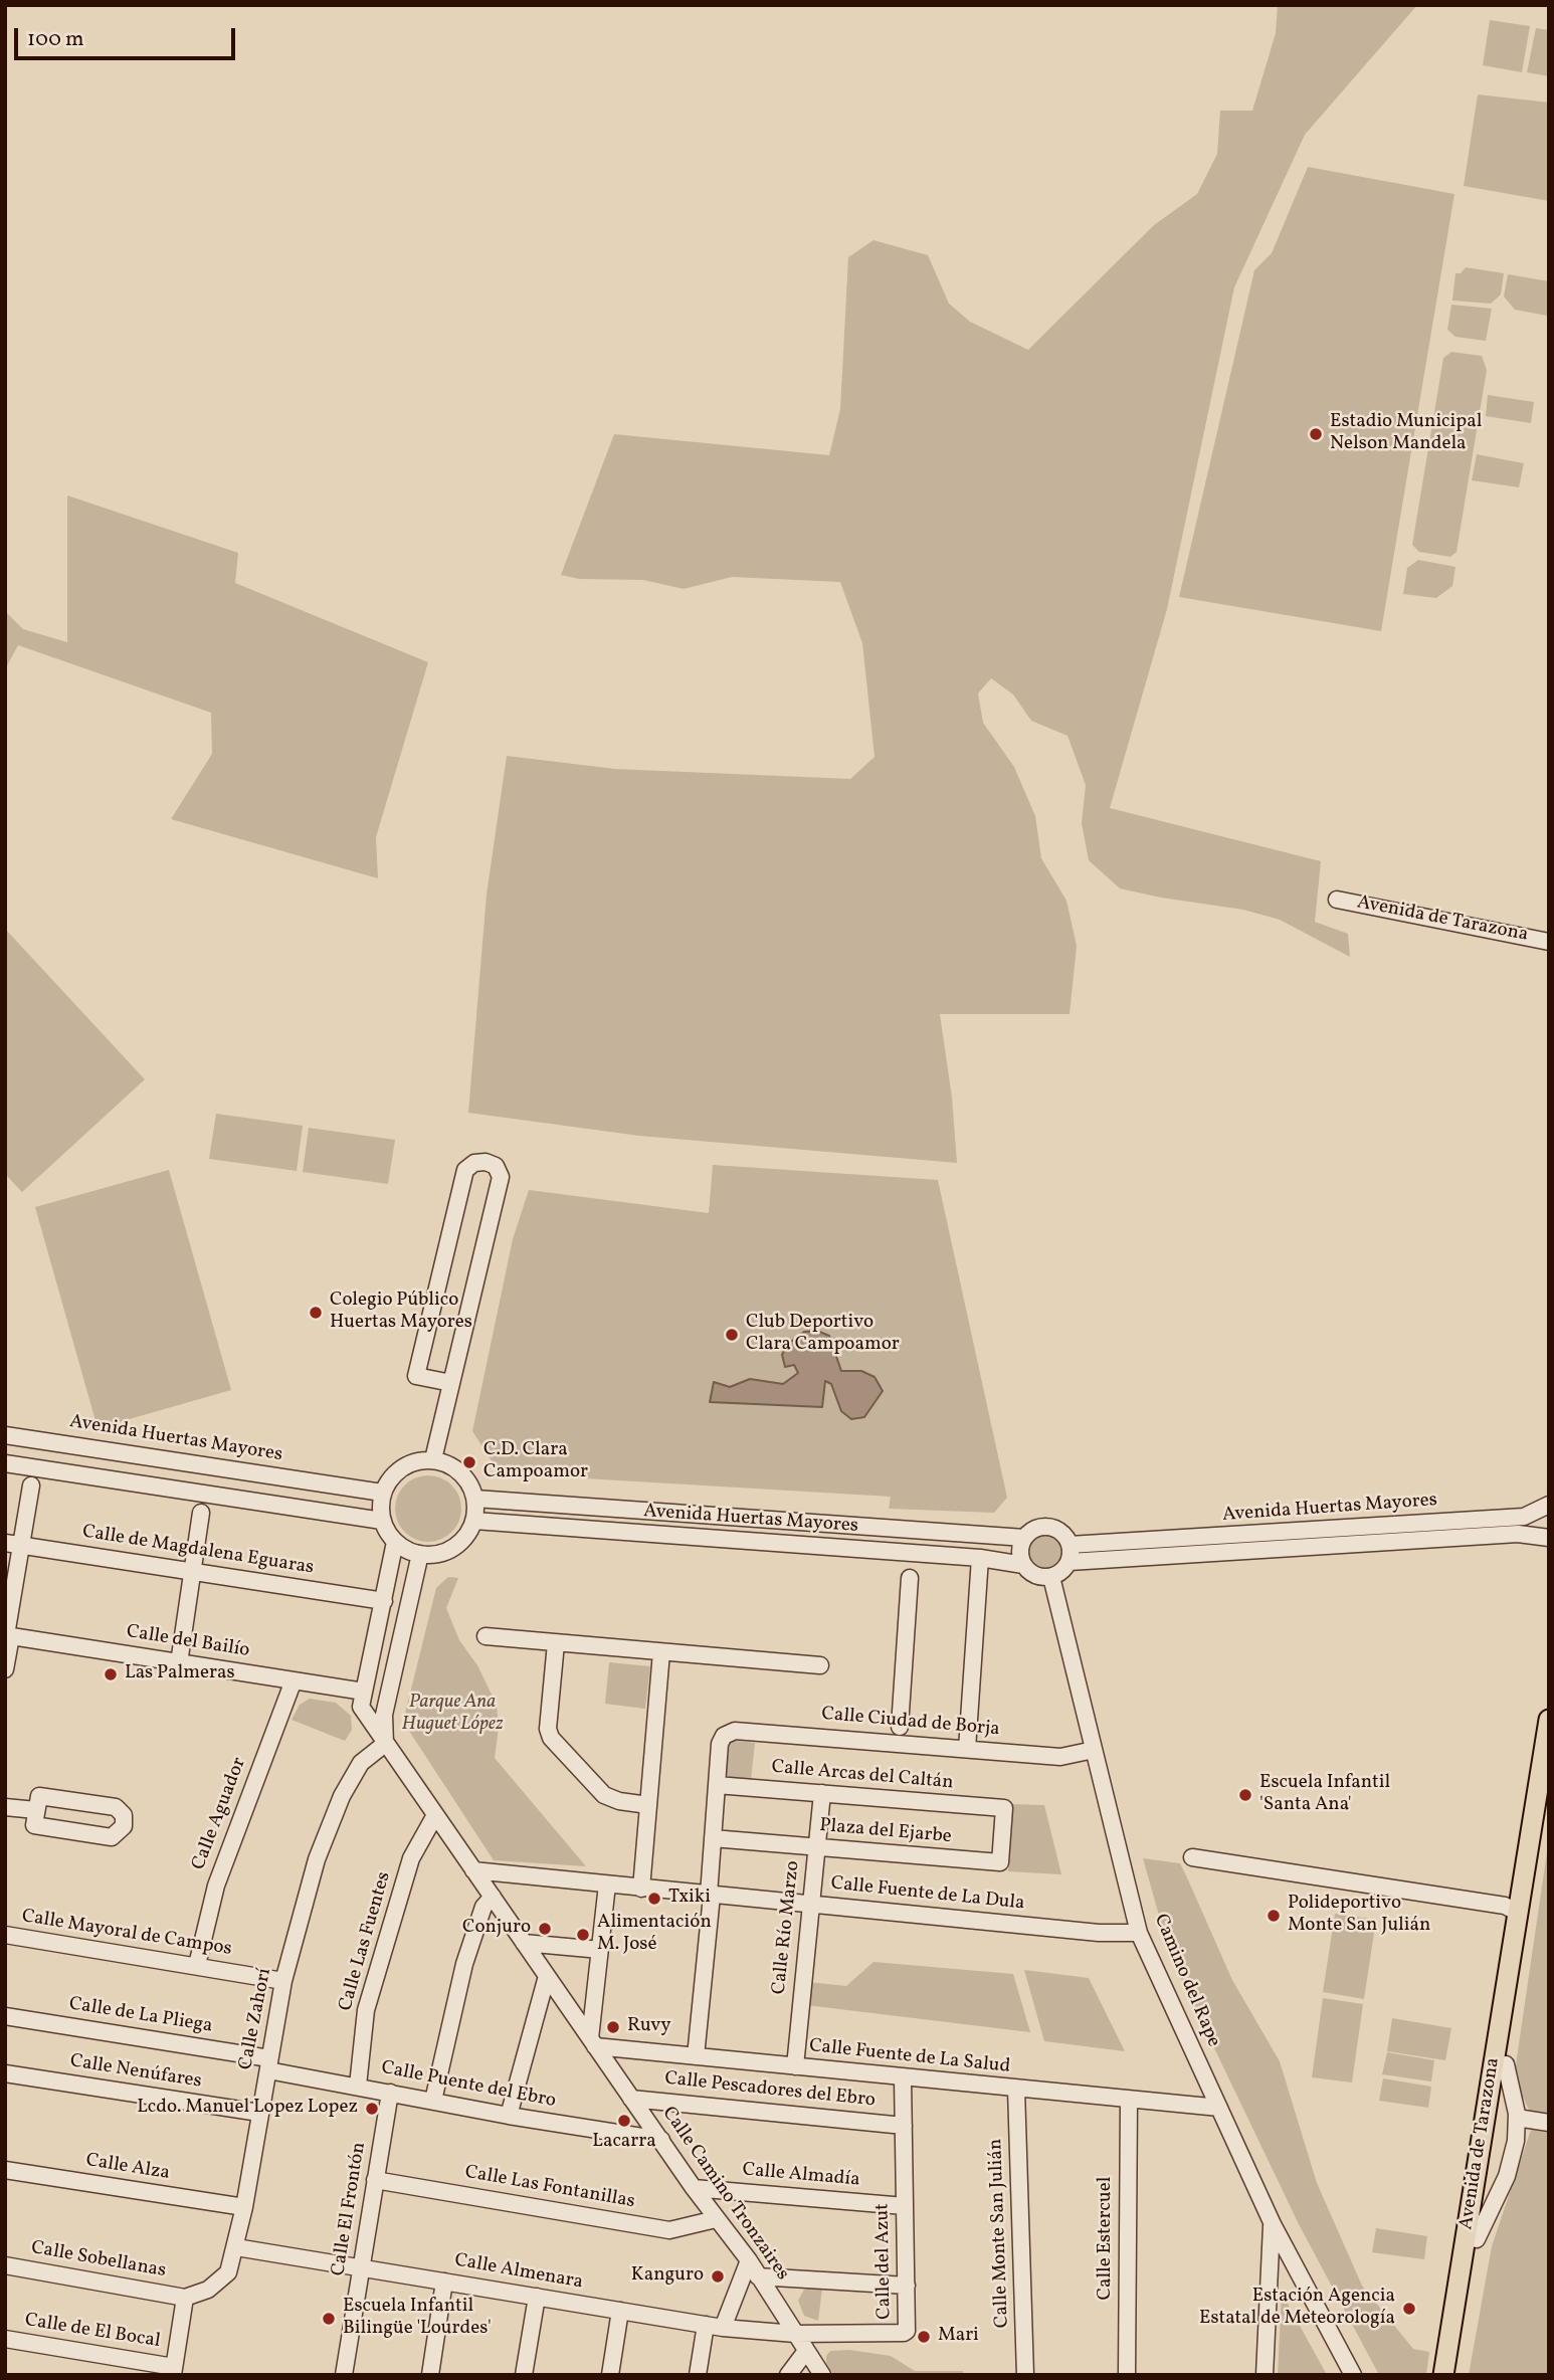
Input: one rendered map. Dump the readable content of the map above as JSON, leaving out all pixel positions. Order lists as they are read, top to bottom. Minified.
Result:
{"streets":{"main road":["Avenida de Tarazona"],"street":["Avenida Huertas Mayores","Calle de Magdalena Eguaras","Calle del Bailío","Calle Ciudad de Borja","Calle Arcas del Caltán","Calle Aguador","Plaza del Ejarbe","Calle Fuente de La Dula","Calle Río Marzo","Calle Mayoral de Campos","Calle Las Fuentes","Camino del Rape","Calle de La Pliega","Calle Zahorí","Calle Fuente de La Salud","Calle Nenúfares","Calle Puente del Ebro","Calle Pescadores del Ebro","Calle Alza","Calle Almadía","Calle Las Fontanillas","Calle Camino Tronzaires","Calle El Frontón","Calle Monte San Julián","Calle Estercuel","Calle Sobellanas","Calle del Azut","Calle Almenara","Calle de El Bocal"]},"crossings":[["Avenida Huertas Mayores","Camino del Rape"],["Calle del Bailío","Calle Aguador"],["Calle del Bailío","Calle Camino Tronzaires"],["Calle Ciudad de Borja","Calle Arcas del Caltán"],["Calle Ciudad de Borja","Camino del Rape"],["Calle Arcas del Caltán","Plaza del Ejarbe"],["Calle Arcas del Caltán","Calle Río Marzo"],["Calle Aguador","Calle Mayoral de Campos"],["Plaza del Ejarbe","Calle Río Marzo"],["Calle Fuente de La Dula","Calle Río Marzo"],["Calle Fuente de La Dula","Camino del Rape"],["Calle Fuente de La Dula","Calle Camino Tronzaires"],["Calle Río Marzo","Calle Fuente de La Salud"],["Calle Mayoral de Campos","Calle Zahorí"],["Calle Las Fuentes","Calle Puente del Ebro"],["Calle Las Fuentes","Calle Camino Tronzaires"],["Camino del Rape","Calle Fuente de La Salud"],["Calle de La Pliega","Calle Zahorí"],["Calle de La Pliega","Calle Puente del Ebro"],["Calle Zahorí","Calle Nenúfares"],["Calle Zahorí","Calle Puente del Ebro"],["Calle Zahorí","Calle Alza"],["Calle Zahorí","Calle Camino Tronzaires"],["Calle Zahorí","Calle Sobellanas"],["Calle Zahorí","Calle Almenara"],["Calle Fuente de La Salud","Calle Camino Tronzaires"],["Calle Fuente de La Salud","Calle Monte San Julián"],["Calle Fuente de La Salud","Calle Estercuel"],["Calle Fuente de La Salud","Calle del Azut"],["Calle Puente del Ebro","Calle Camino Tronzaires"],["Calle Puente del Ebro","Calle El Frontón"],["Calle Pescadores del Ebro","Calle Camino Tronzaires"],["Calle Pescadores del Ebro","Calle del Azut"],["Calle Almadía","Calle Camino Tronzaires"],["Calle Almadía","Calle del Azut"],["Calle Las Fontanillas","Calle Camino Tronzaires"],["Calle Las Fontanillas","Calle El Frontón"],["Calle Camino Tronzaires","Calle del Azut"],["Calle Camino Tronzaires","Calle Almenara"],["Calle El Frontón","Calle Almenara"],["Calle del Azut","Calle Almenara"]],"parks":["Parque Ana Huguet López"],"places":["Estadio Municipal Nelson Mandela","Colegio Público Huertas Mayores","Club Deportivo Clara Campoamor","C.D. Clara Campoamor","Las Palmeras","Escuela Infantil 'Santa Ana'","Txiki","Polideportivo Monte San Julián","Conjuro","Alimentación M. José","Ruvy","Lcdo. Manuel Lopez Lopez","Lacarra","Kanguro","Estación Agencia Estatal de Meteorología","Escuela Infantil Bilingüe 'Lourdes'","Mari"],"scale_bar":"100 m"}
